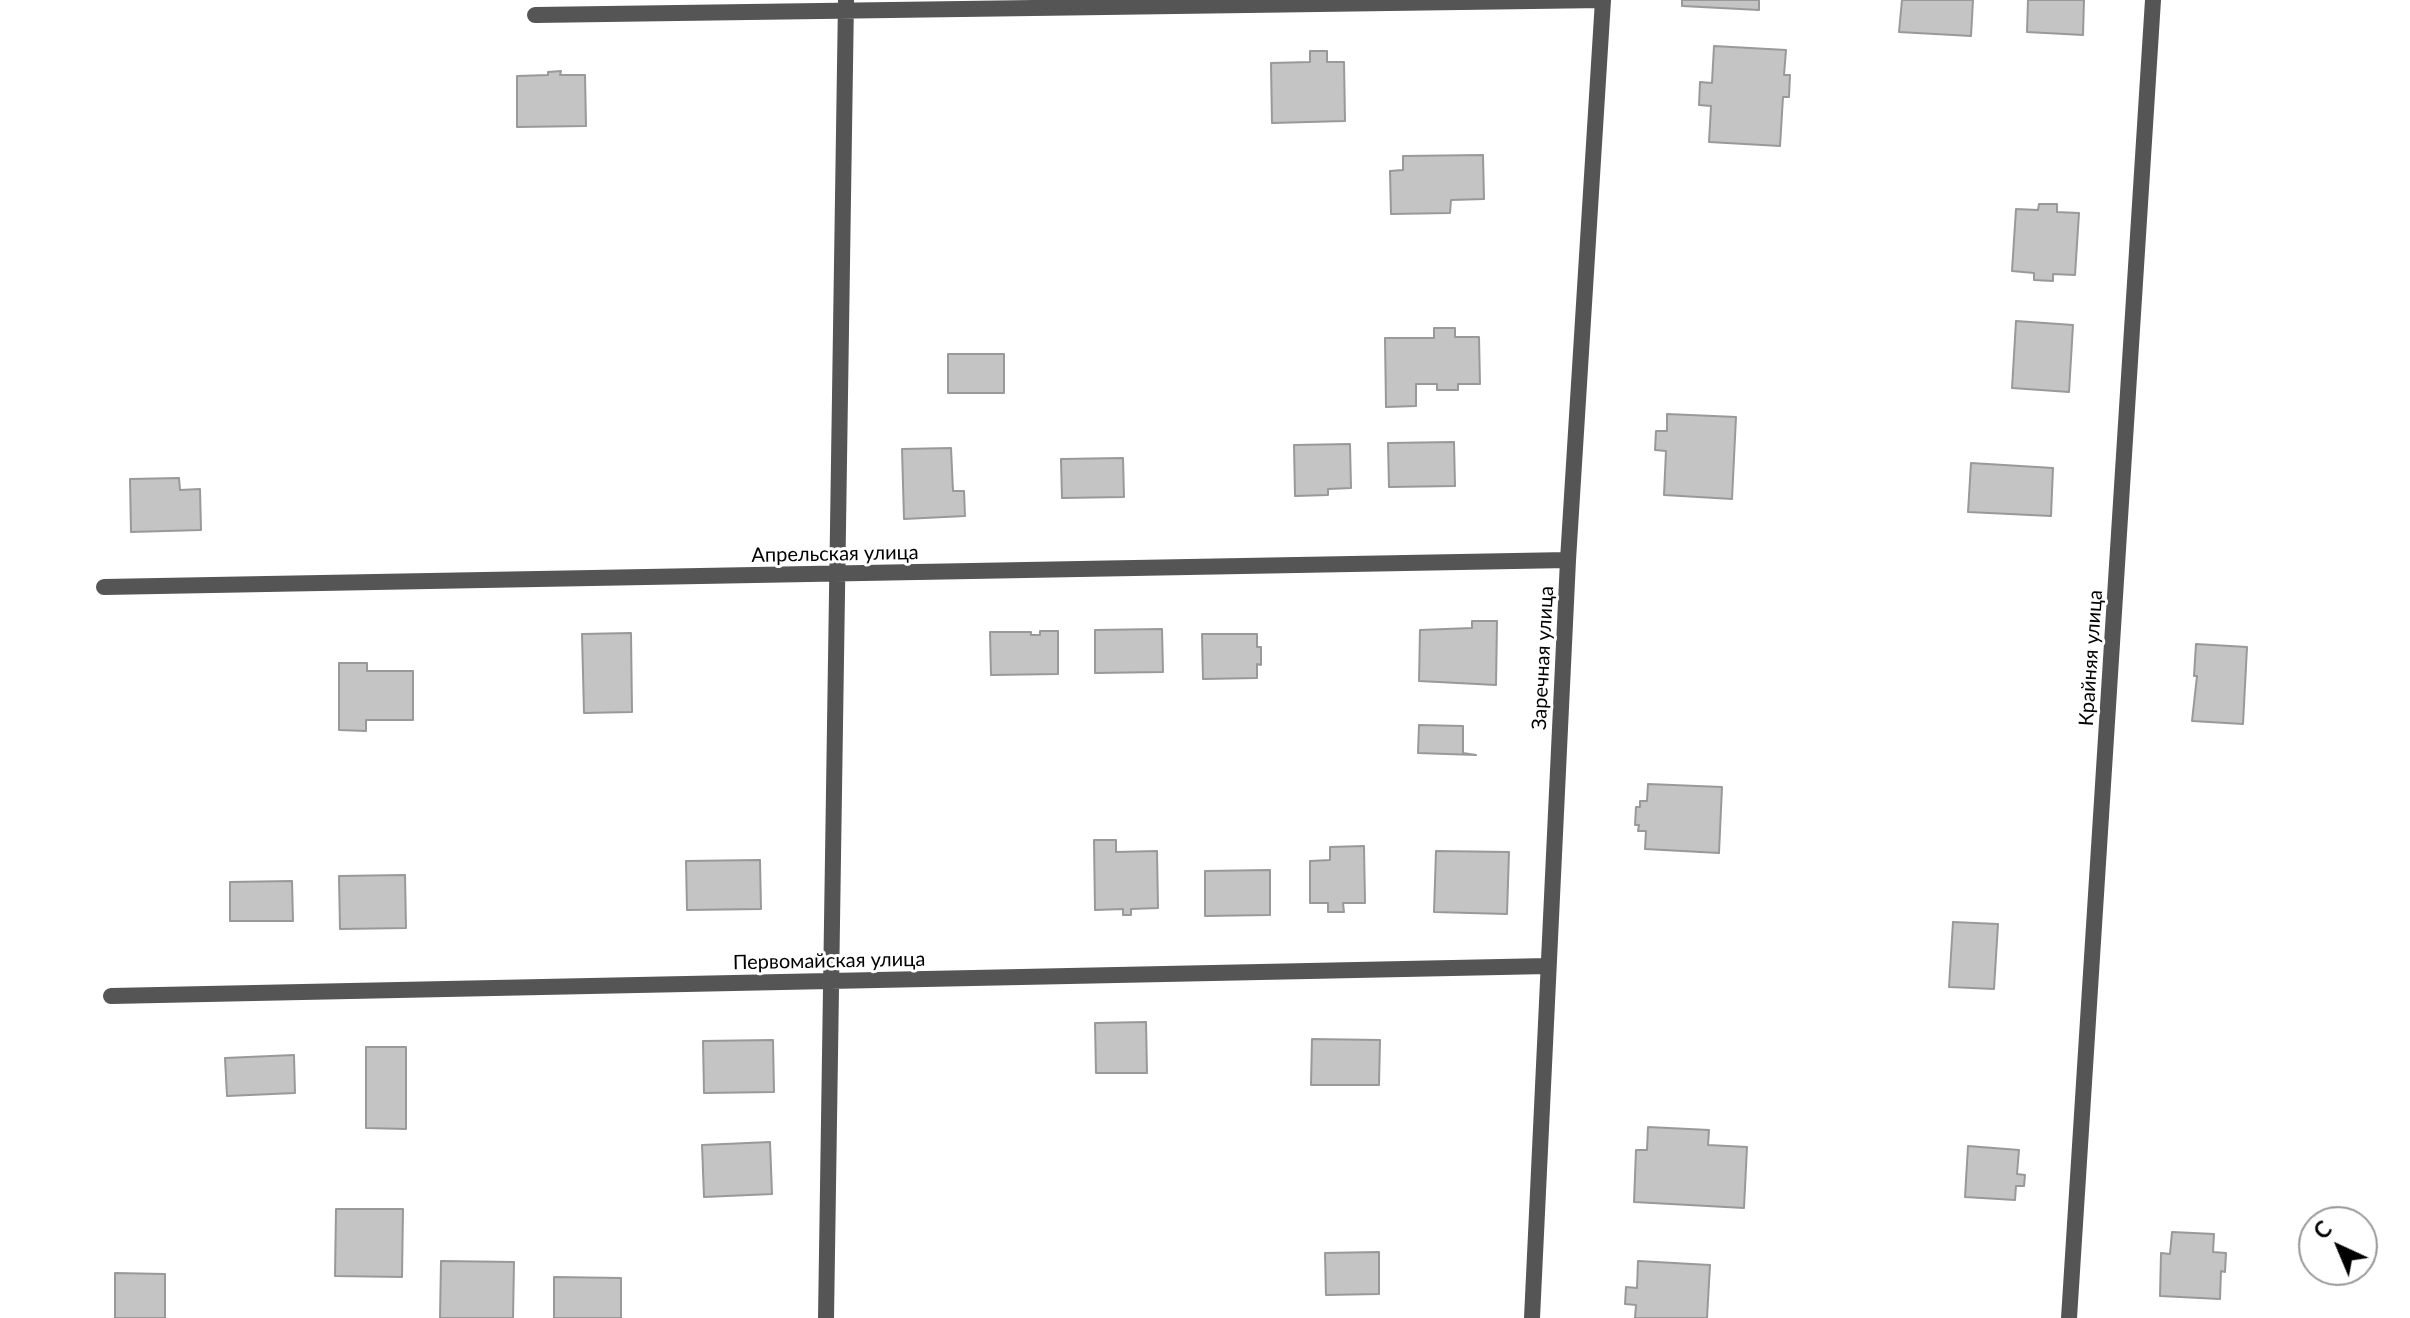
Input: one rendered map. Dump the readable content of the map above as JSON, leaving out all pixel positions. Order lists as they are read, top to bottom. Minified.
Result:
{"streets":{"street":["Апрельская улица","Заречная улица","Крайняя улица","Первомайская улица"]},"crossings":[["Апрельская улица","Заречная улица"],["Заречная улица","Первомайская улица"]],"north":"top left"}
